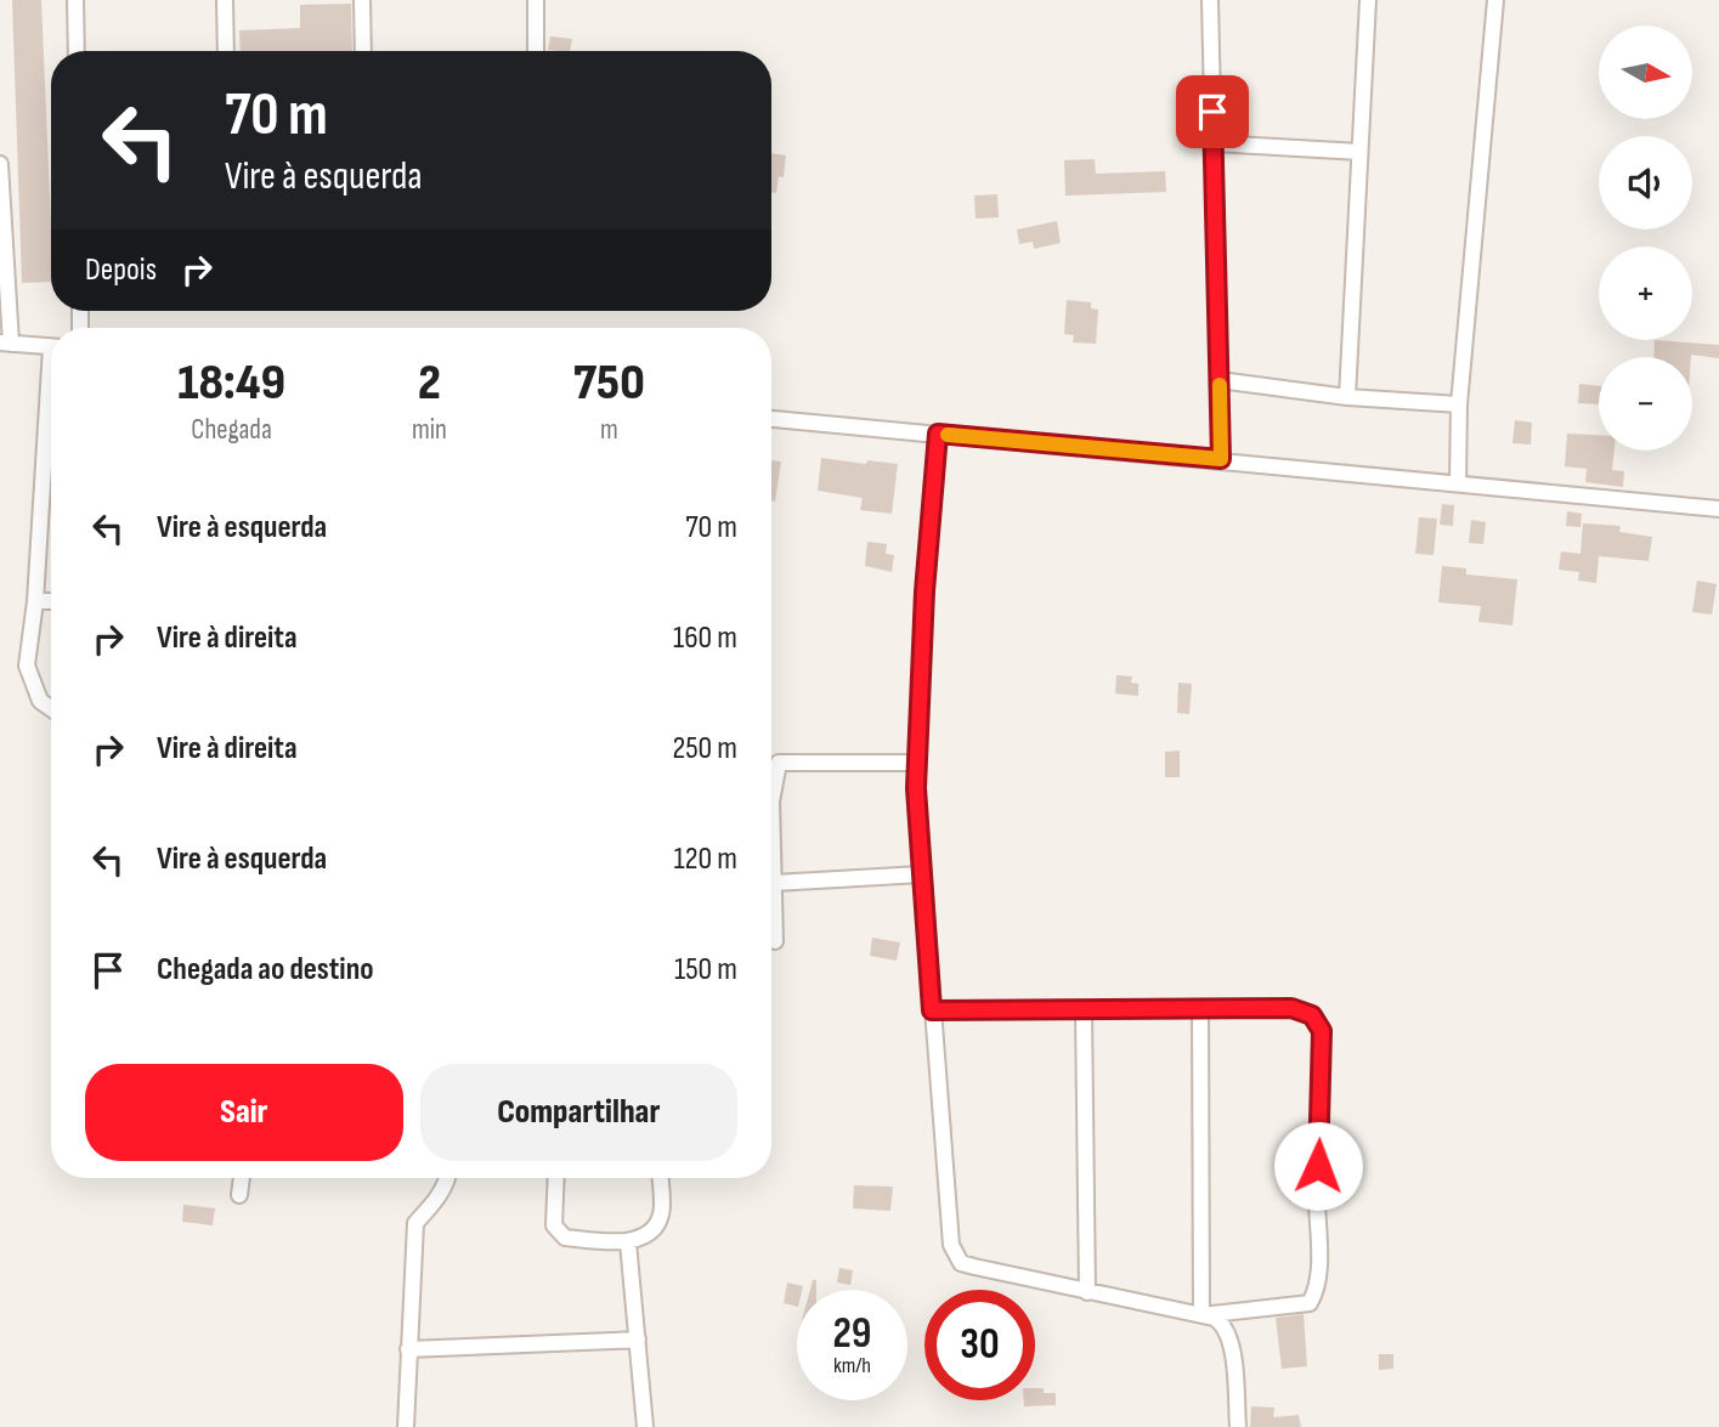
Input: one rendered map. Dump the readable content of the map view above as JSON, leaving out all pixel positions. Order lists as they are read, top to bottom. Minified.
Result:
{"north":"right","page":{"map_buttons":["+","−"],"turn":["70 m","Vire à esquerda"],"then":"Depois","eta":["18:49","Chegada","2","min","750","m"],"list":[{"name":"Vire à esquerda","value":"70 m"},{"name":"Vire à direita","value":"160 m"},{"name":"Vire à direita","value":"250 m"},{"name":"Vire à esquerda","value":"120 m"},{"name":"Chegada ao destino","value":"150 m"}],"buttons":["Sair","Compartilhar"],"speed":"29 km/h","limit":"30"}}
